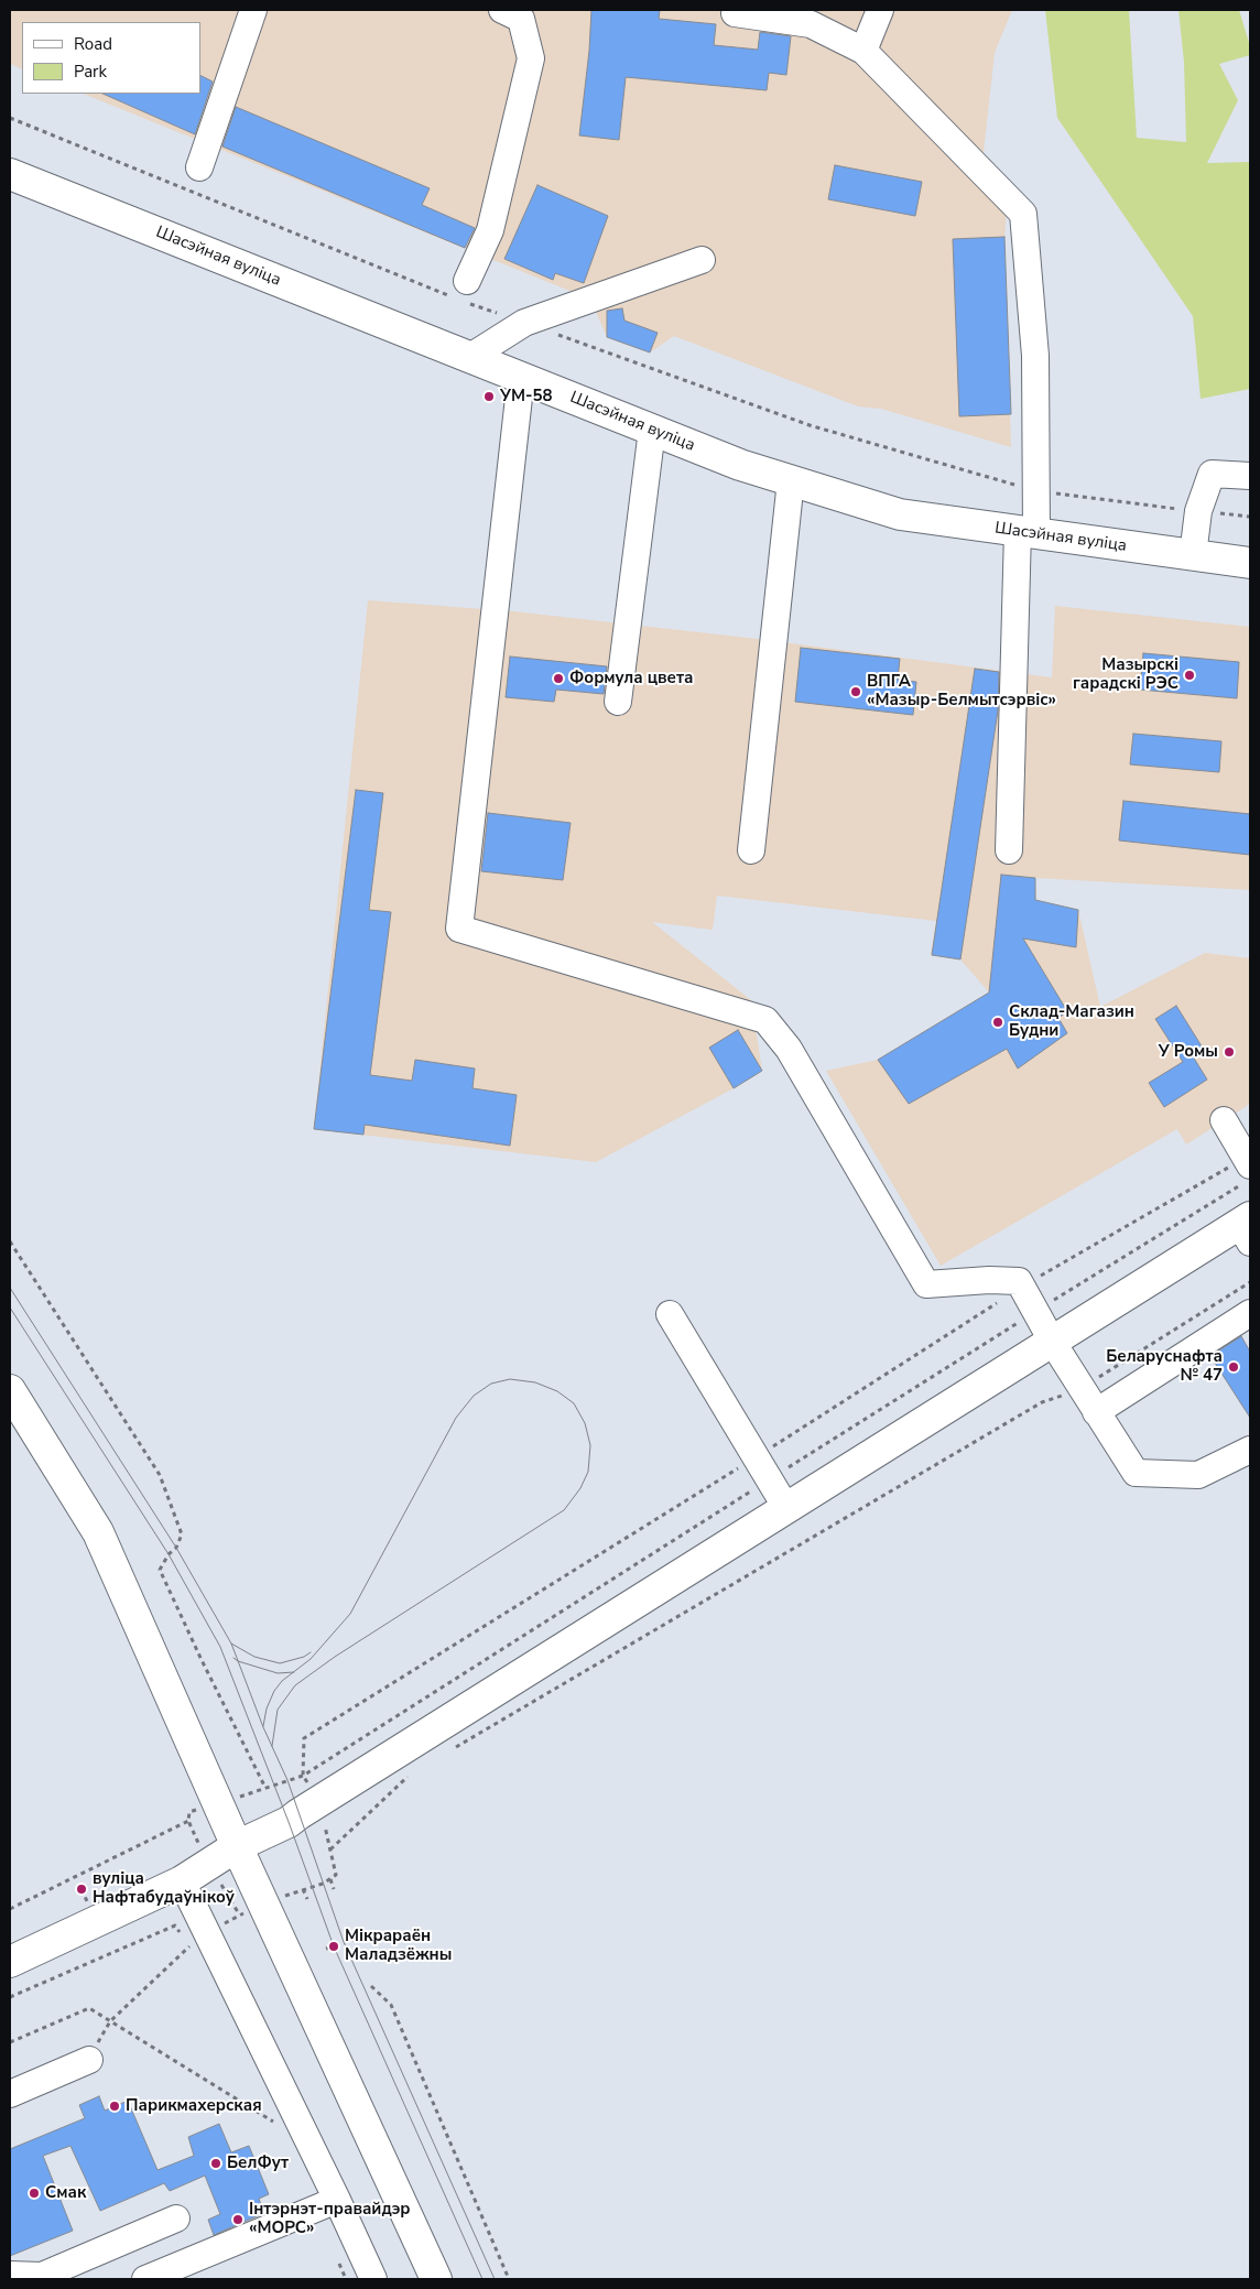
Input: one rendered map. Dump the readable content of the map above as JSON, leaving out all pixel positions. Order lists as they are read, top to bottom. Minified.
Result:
{"streets":{"main road":["Шасэйная вуліца"]},"places":["УМ-58","Мазырскі гарадскі РЭС","Формула цвета","ВПГА «Мазыр-Белмытсэрвіс»","Склад-Магазин Будни","У Ромы","Беларуснафта № 47","вуліца Нафтабудаўнікоў","Мікрараён Маладзёжны","Парикмахерская","БелФут","Смак","Інтэрнэт-правайдэр «МОРС»"],"legend":["Road","Park"]}
